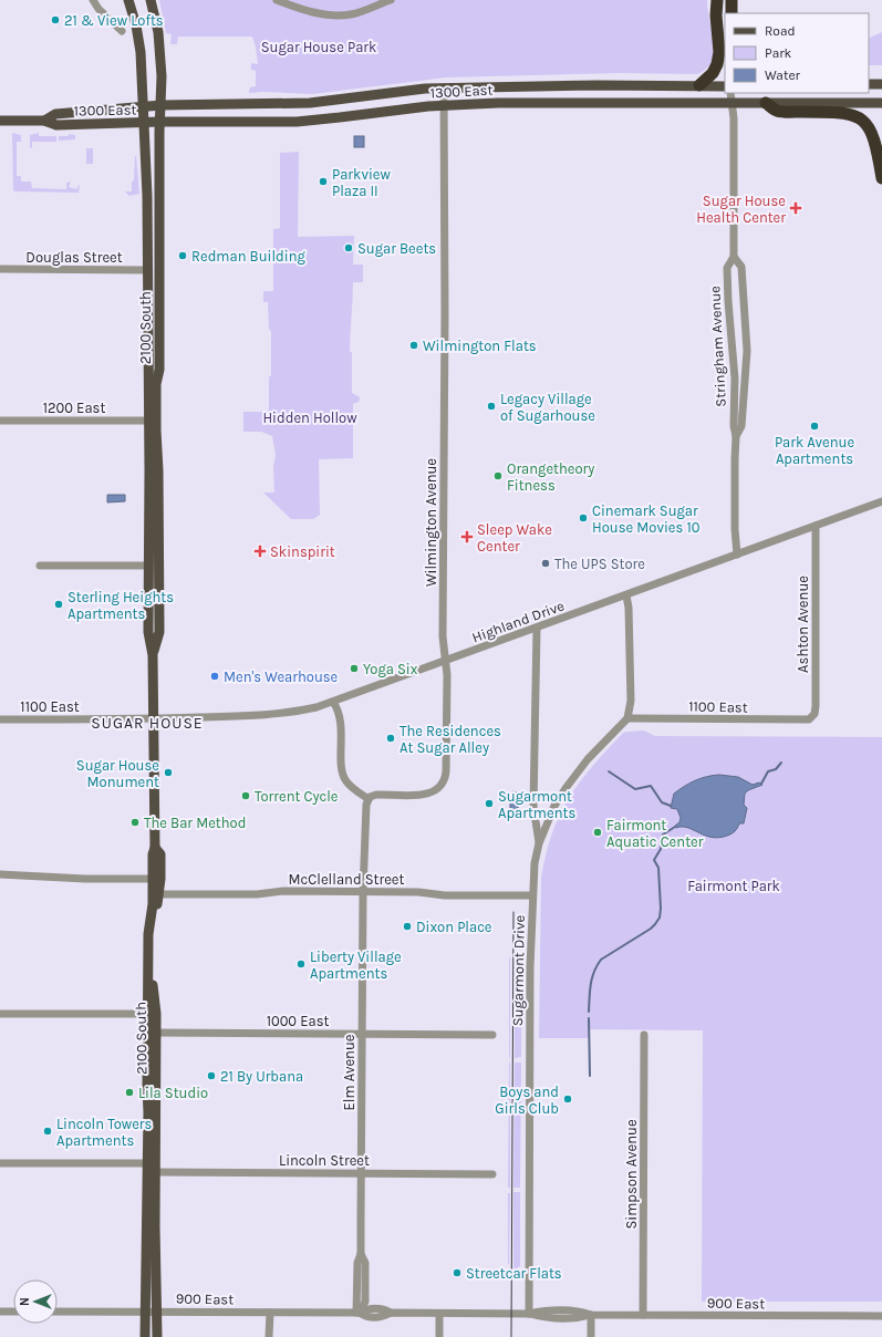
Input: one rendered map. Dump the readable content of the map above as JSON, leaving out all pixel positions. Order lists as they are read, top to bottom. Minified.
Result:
{"streets":{"main road":["1300 East","2100 South"],"street":["Douglas Street","Stringham Avenue","1200 East","Wilmington Avenue","Highland Drive","Ashton Avenue","1100 East","McClelland Street","Sugarmont Drive","1000 East","Elm Avenue","Lincoln Street","Simpson Avenue","900 East"]},"crossings":[["1300 East","2100 South"],["1300 East","Stringham Avenue"],["1300 East","Wilmington Avenue"],["Douglas Street","2100 South"],["2100 South","1200 East"],["2100 South","Highland Drive"],["2100 South","1100 East"],["2100 South","McClelland Street"],["2100 South","1000 East"],["2100 South","Lincoln Street"],["2100 South","900 East"],["Stringham Avenue","Highland Drive"],["Wilmington Avenue","Highland Drive"],["Highland Drive","Ashton Avenue"],["Highland Drive","1100 East"],["Highland Drive","Sugarmont Drive"],["Ashton Avenue","1100 East"],["McClelland Street","Sugarmont Drive"],["McClelland Street","Elm Avenue"],["Sugarmont Drive","900 East"],["1000 East","Elm Avenue"],["Elm Avenue","Lincoln Street"],["Elm Avenue","900 East"],["Simpson Avenue","900 East"]],"districts":["SUGAR HOUSE"],"parks":["Sugar House Park","Hidden Hollow","Fairmont Park"],"places":{"other":["21 & View Lofts","Parkview Plaza II","Sugar Beets","Redman Building","Wilmington Flats","Legacy Village of Sugarhouse","Park Avenue Apartments","Orangetheory Fitness","Cinemark Sugar House Movies 10","The UPS Store","Sterling Heights Apartments","Yoga Six","Men's Wearhouse","The Residences At Sugar Alley","Sugar House Monument","Torrent Cycle","Sugarmont Apartments","The Bar Method","Fairmont Aquatic Center","Dixon Place","Liberty Village Apartments","21 By Urbana","Lila Studio","Boys and Girls Club","Lincoln Towers Apartments","Streetcar Flats"],"health":["Sugar House Health Center","Sleep Wake Center","Skinspirit"]},"legend":["Road","Park","Water"],"north":"left"}
